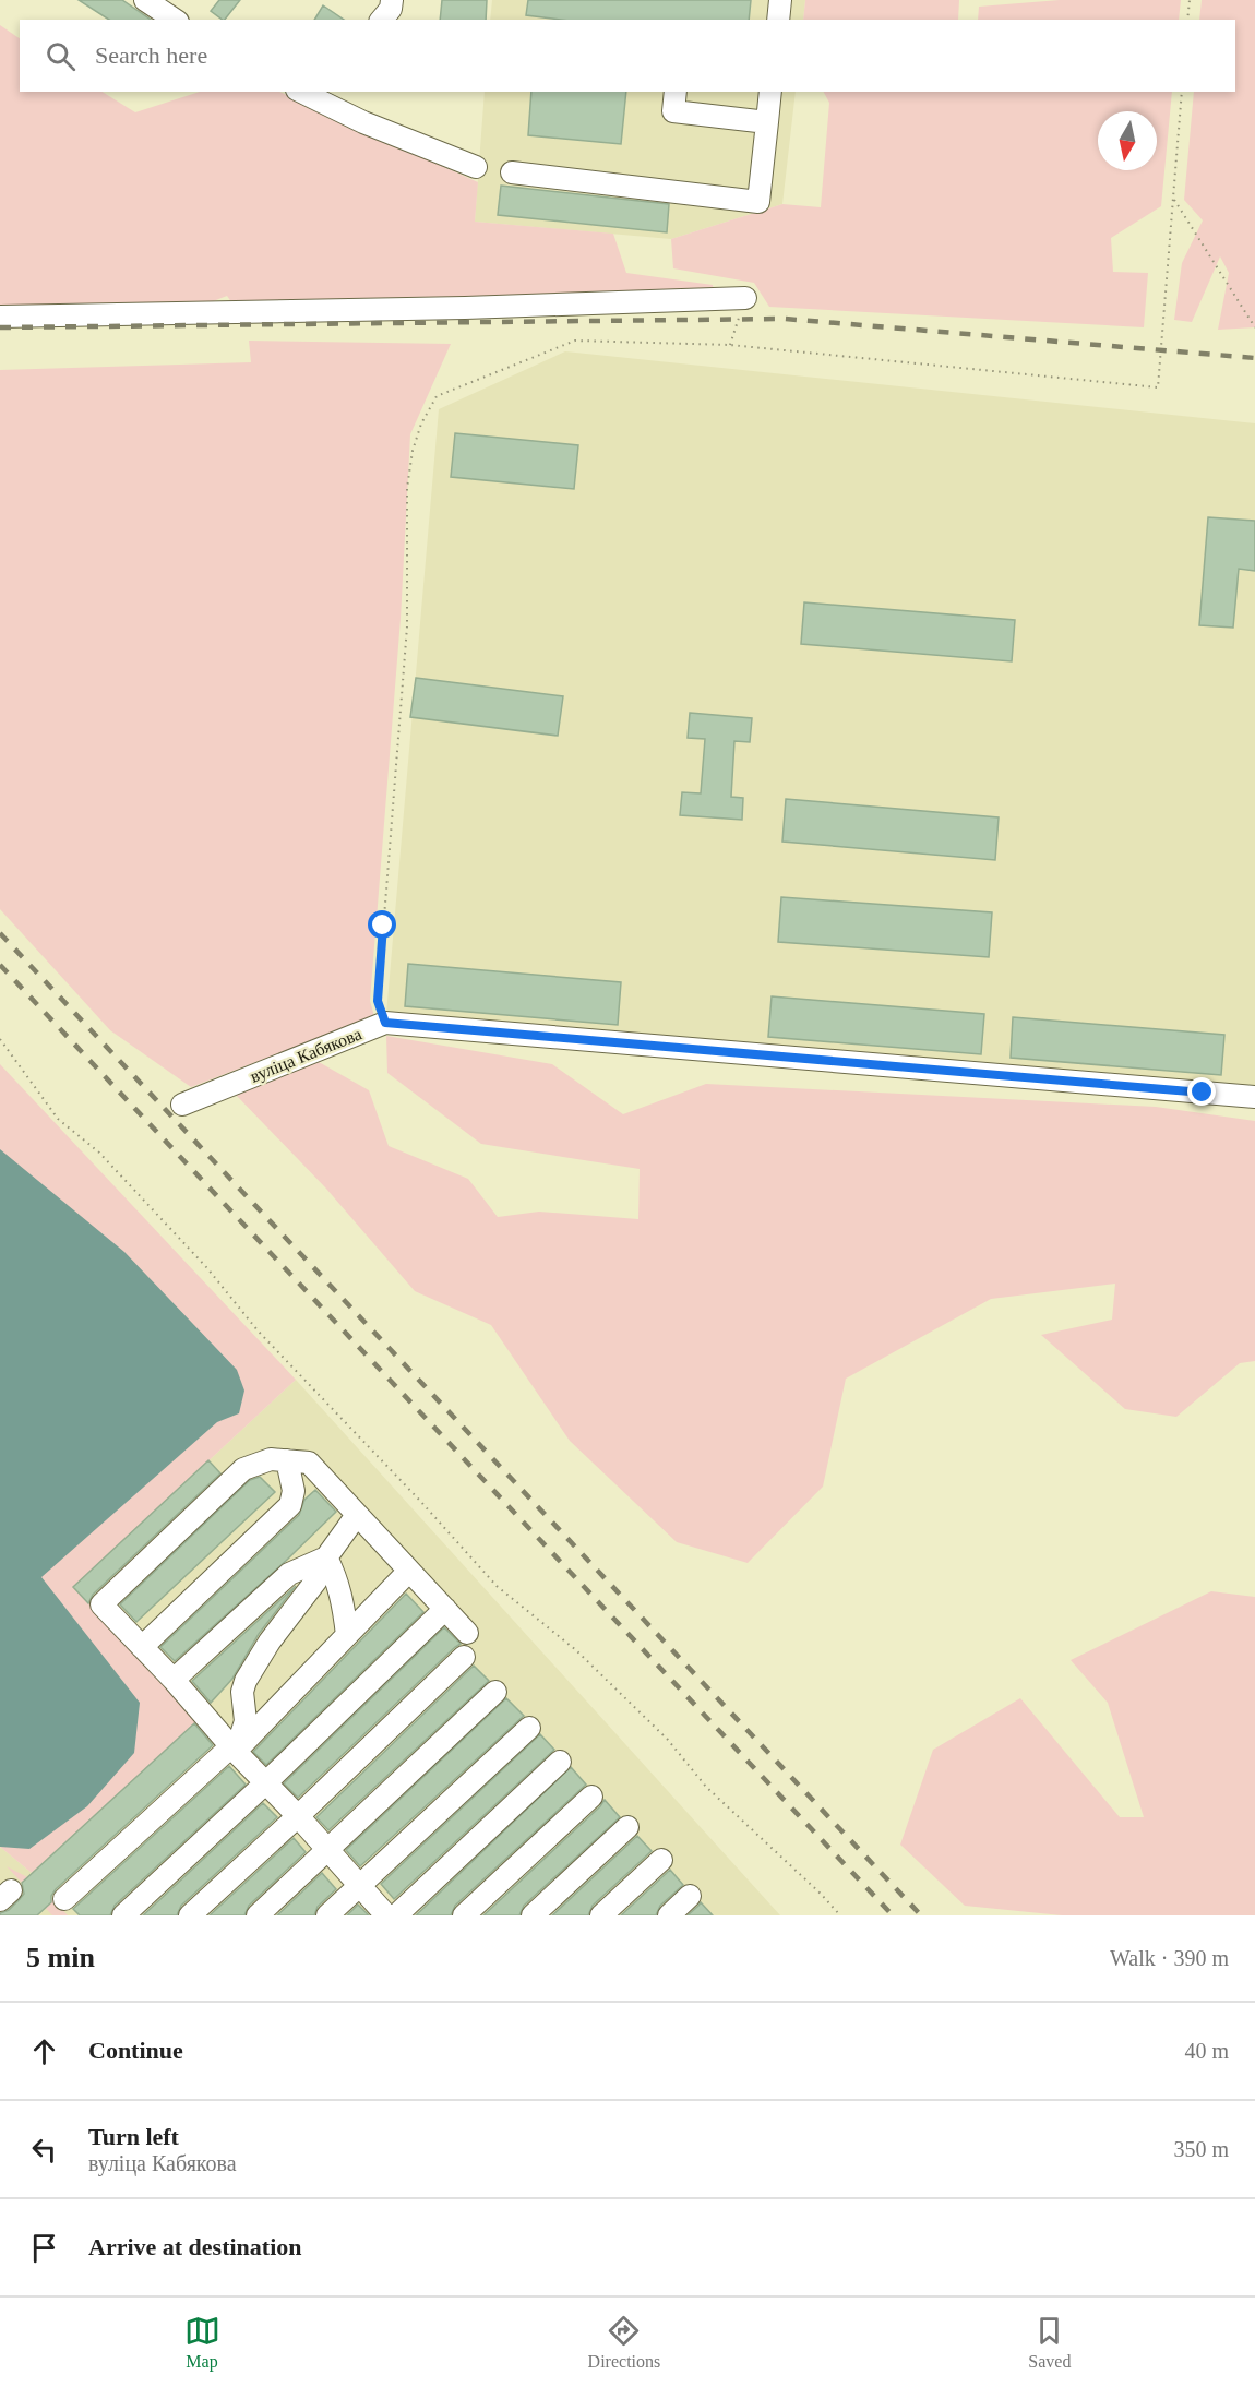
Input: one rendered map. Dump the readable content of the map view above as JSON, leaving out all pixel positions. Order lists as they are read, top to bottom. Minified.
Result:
{"streets":{"street":["вуліца Кабякова"]},"north":"bottom","page":{"search":"Search here","heading":["5 min","Walk · 390 m"],"list":[["Continue","40 m"],["Turn left","вуліца Кабякова","350 m"],"Arrive at destination"],"nav":["Map","Directions","Saved"]}}
